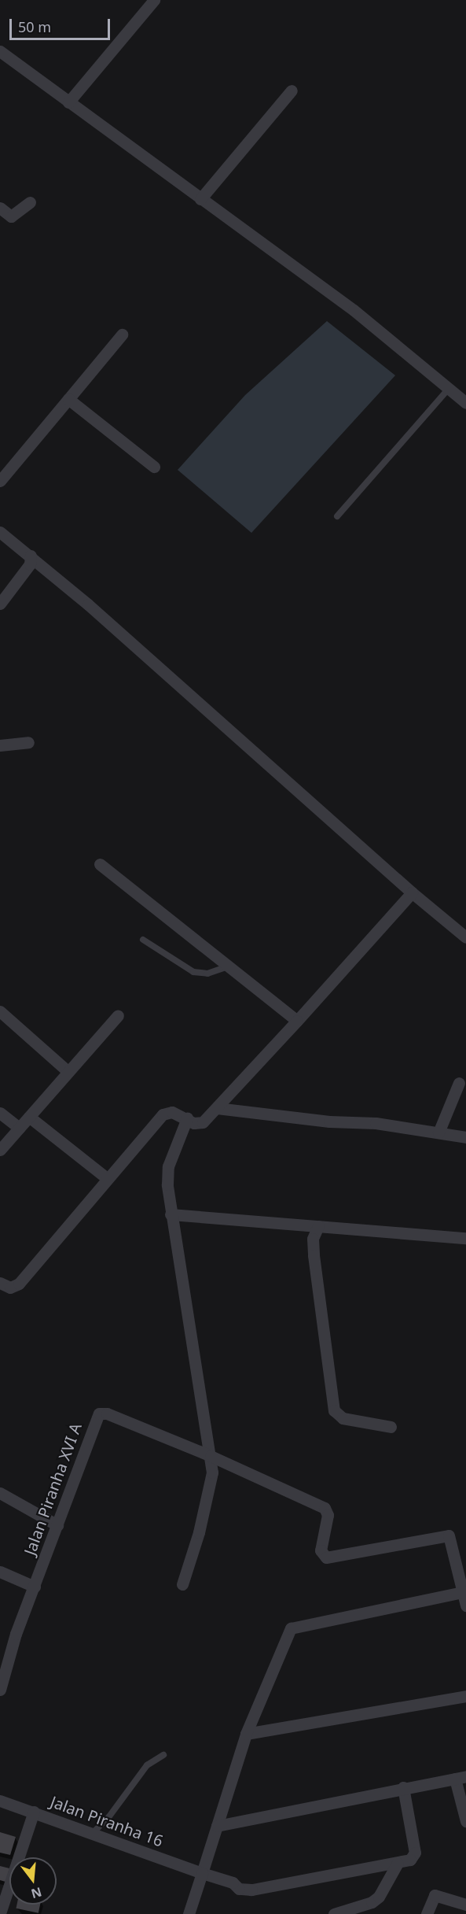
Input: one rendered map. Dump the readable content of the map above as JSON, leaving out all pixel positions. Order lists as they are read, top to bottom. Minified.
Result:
{"streets":{"street":["Jalan Piranha XVI A","Jalan Piranha 16"]},"scale_bar":"50 m","north":"bottom"}
